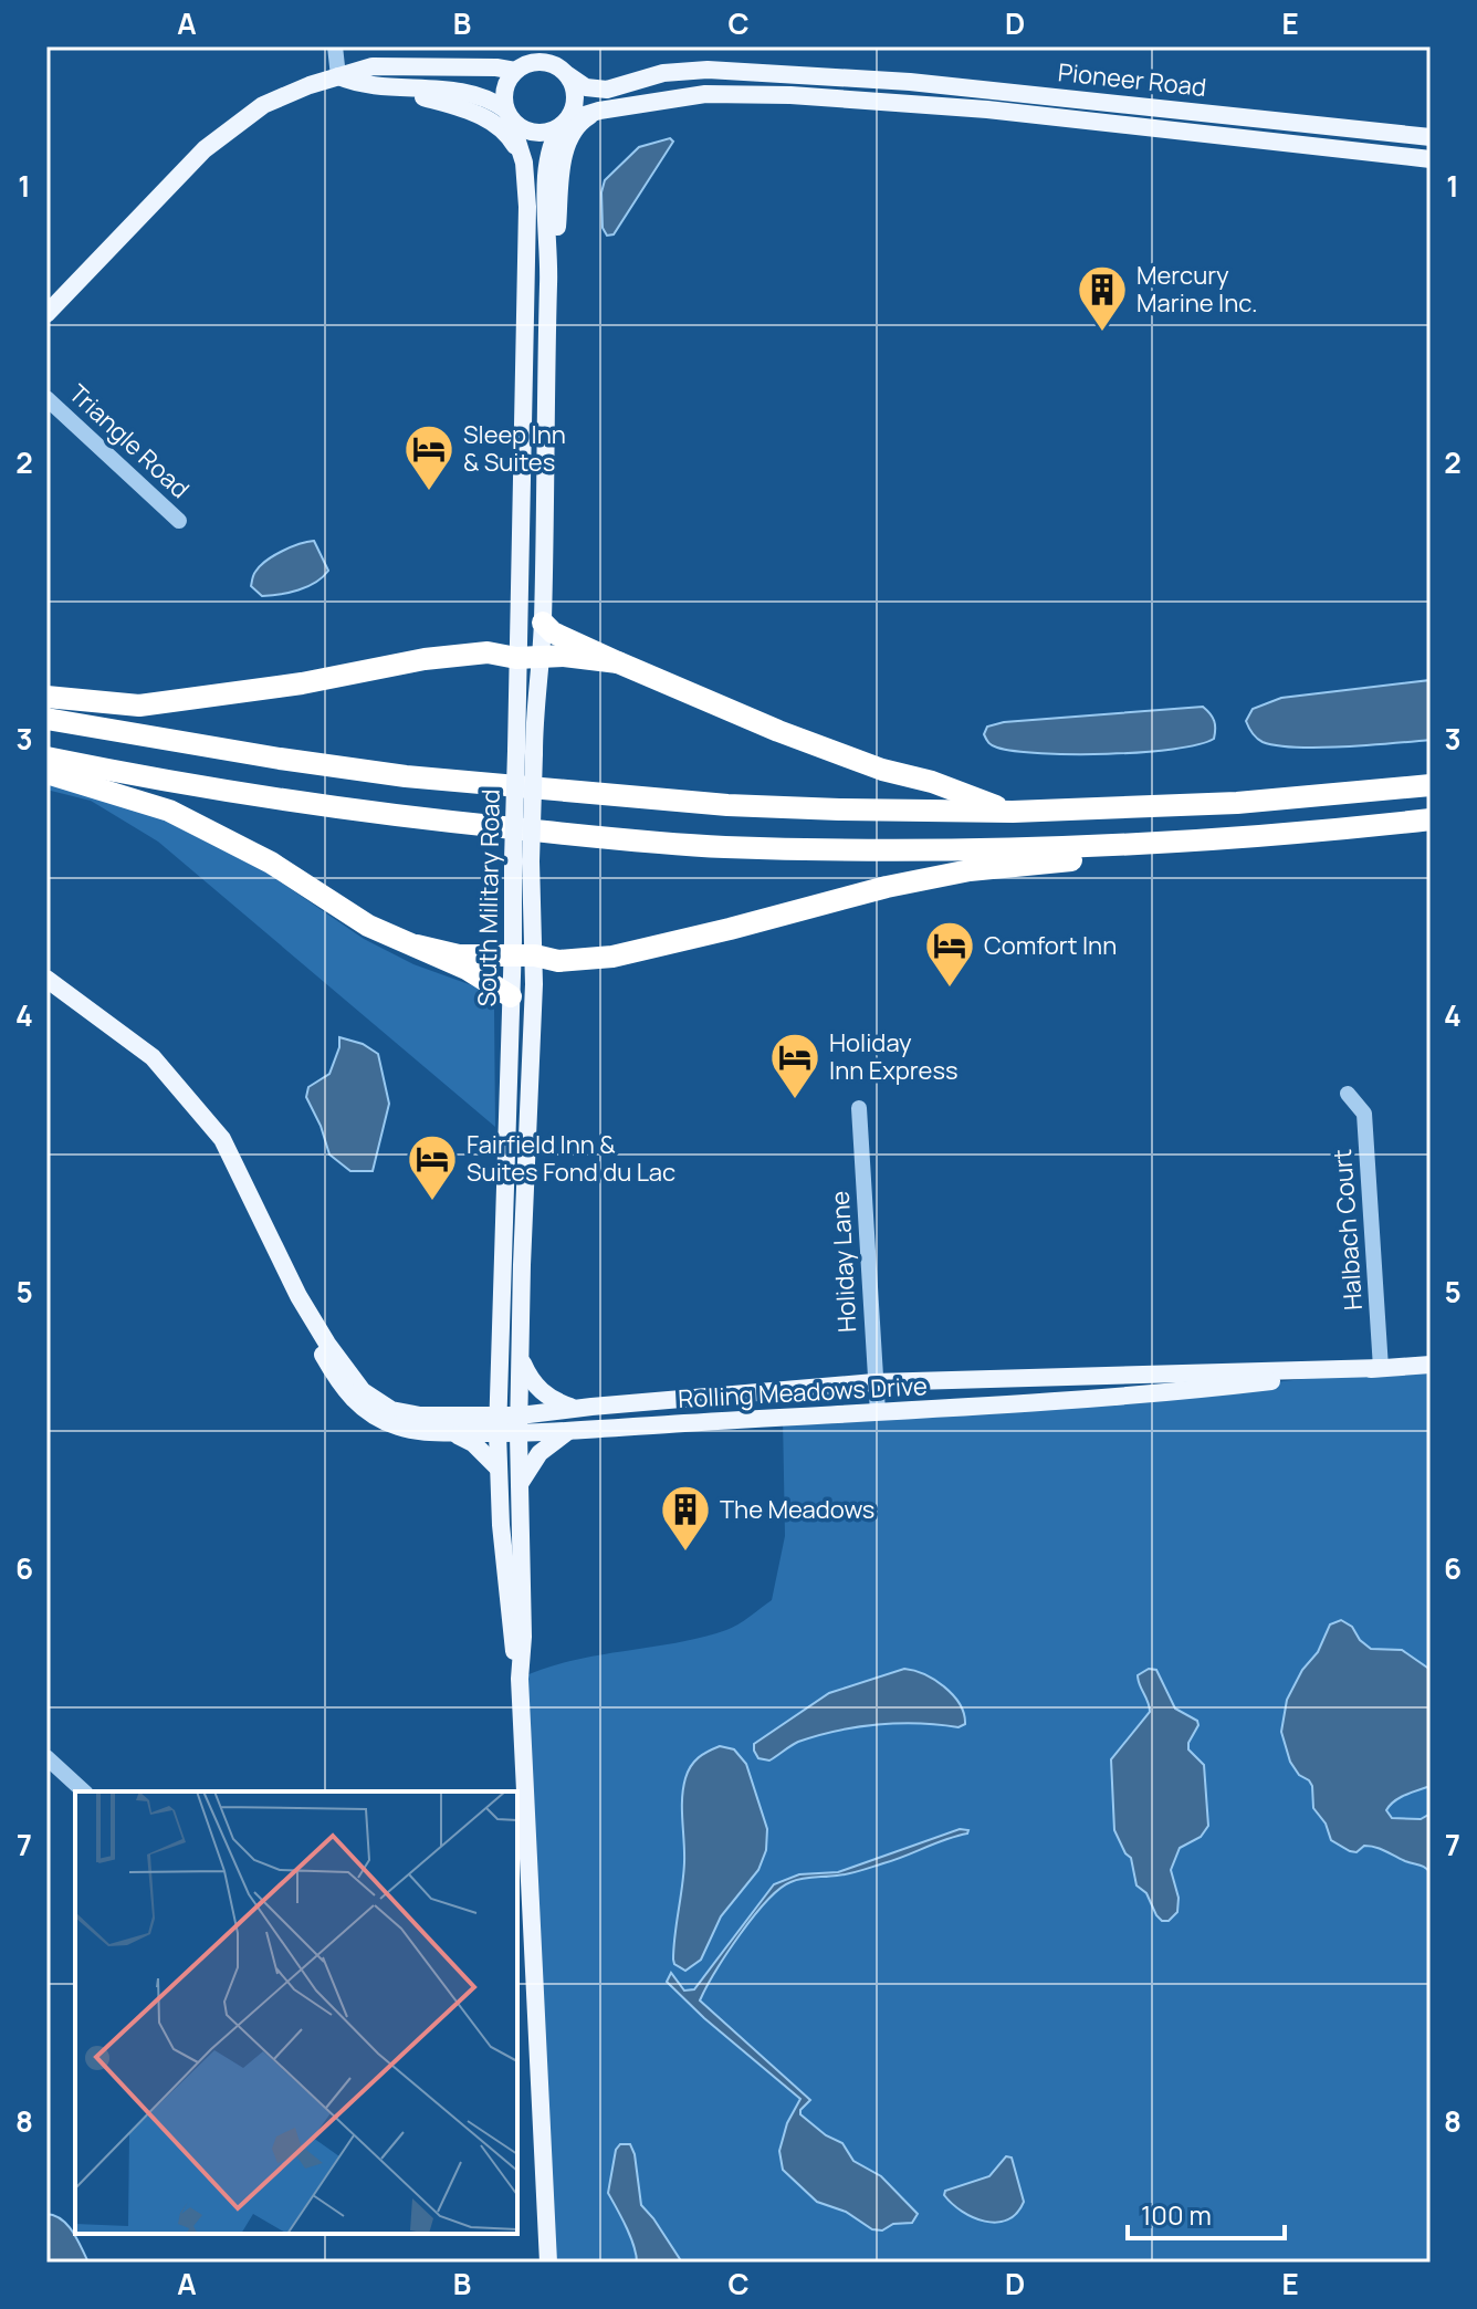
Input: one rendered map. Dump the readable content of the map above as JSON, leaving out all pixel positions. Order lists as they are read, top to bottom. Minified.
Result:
{"streets":{"main road":["Pioneer Road","South Military Road","Rolling Meadows Drive"],"street":["Triangle Road","Halbach Court","Holiday Lane"]},"crossings":[["Pioneer Road","South Military Road"],["South Military Road","Rolling Meadows Drive"],["Halbach Court","Rolling Meadows Drive"],["Holiday Lane","Rolling Meadows Drive"]],"places":{"building":["Mercury Marine Inc.","The Meadows"],"hotel":["Sleep Inn & Suites","Comfort Inn","Holiday Inn Express","Fairfield Inn & Suites Fond du Lac"]},"scale_bar":"100 m","grid":{"columns":["A","B","C","D","E"],"rows":["1","2","3","4","5","6","7","8"]}}
